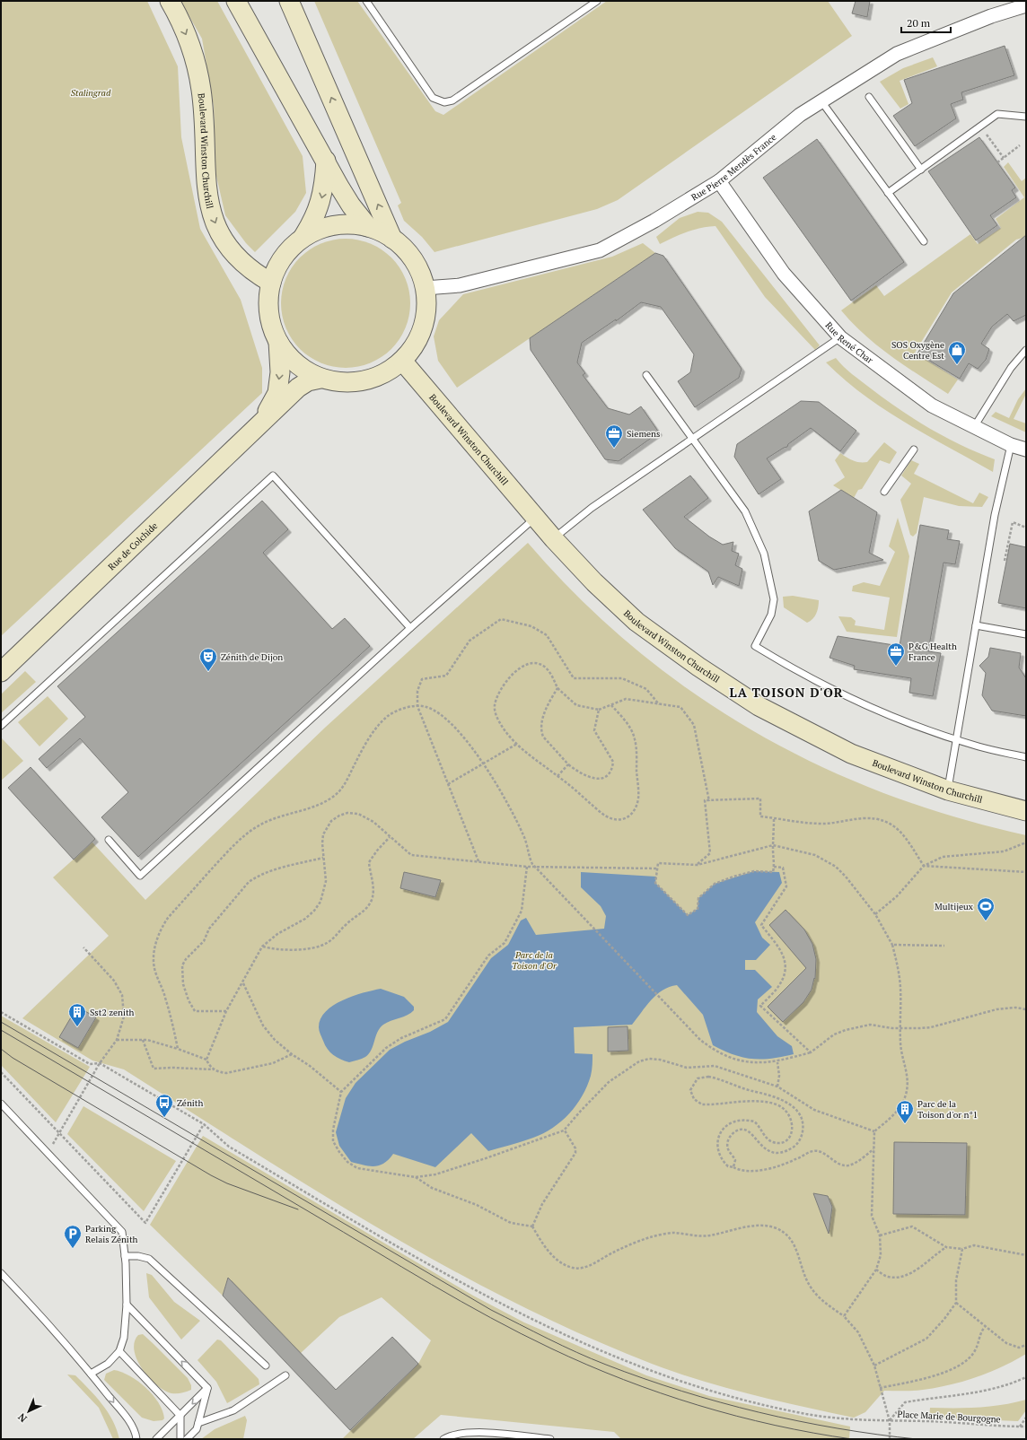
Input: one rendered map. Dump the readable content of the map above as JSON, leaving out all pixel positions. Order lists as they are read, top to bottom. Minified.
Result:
{"streets":{"street":["Boulevard Winston Churchill","Rue Pierre Mendès France","Rue René Char","Rue de Colchide"],"path":["Place Marie de Bourgogne"]},"crossings":[["Rue Pierre Mendès France","Rue René Char"]],"districts":["LA TOISON D'OR"],"parks":["Stalingrad","Parc de la Toison d'Or"],"places":{"shop":["SOS Oxygène Centre Est"],"office":["Siemens","P&G Health France"],"theatre":["Zénith de Dijon"],"sports":["Multijeux"],"building":["Sst2 zenith","Parc de la Toison d'or n°1"],"bus stop":["Zénith"],"parking":["Parking Relais Zénith"]},"scale_bar":"20 m","north":"bottom left"}
